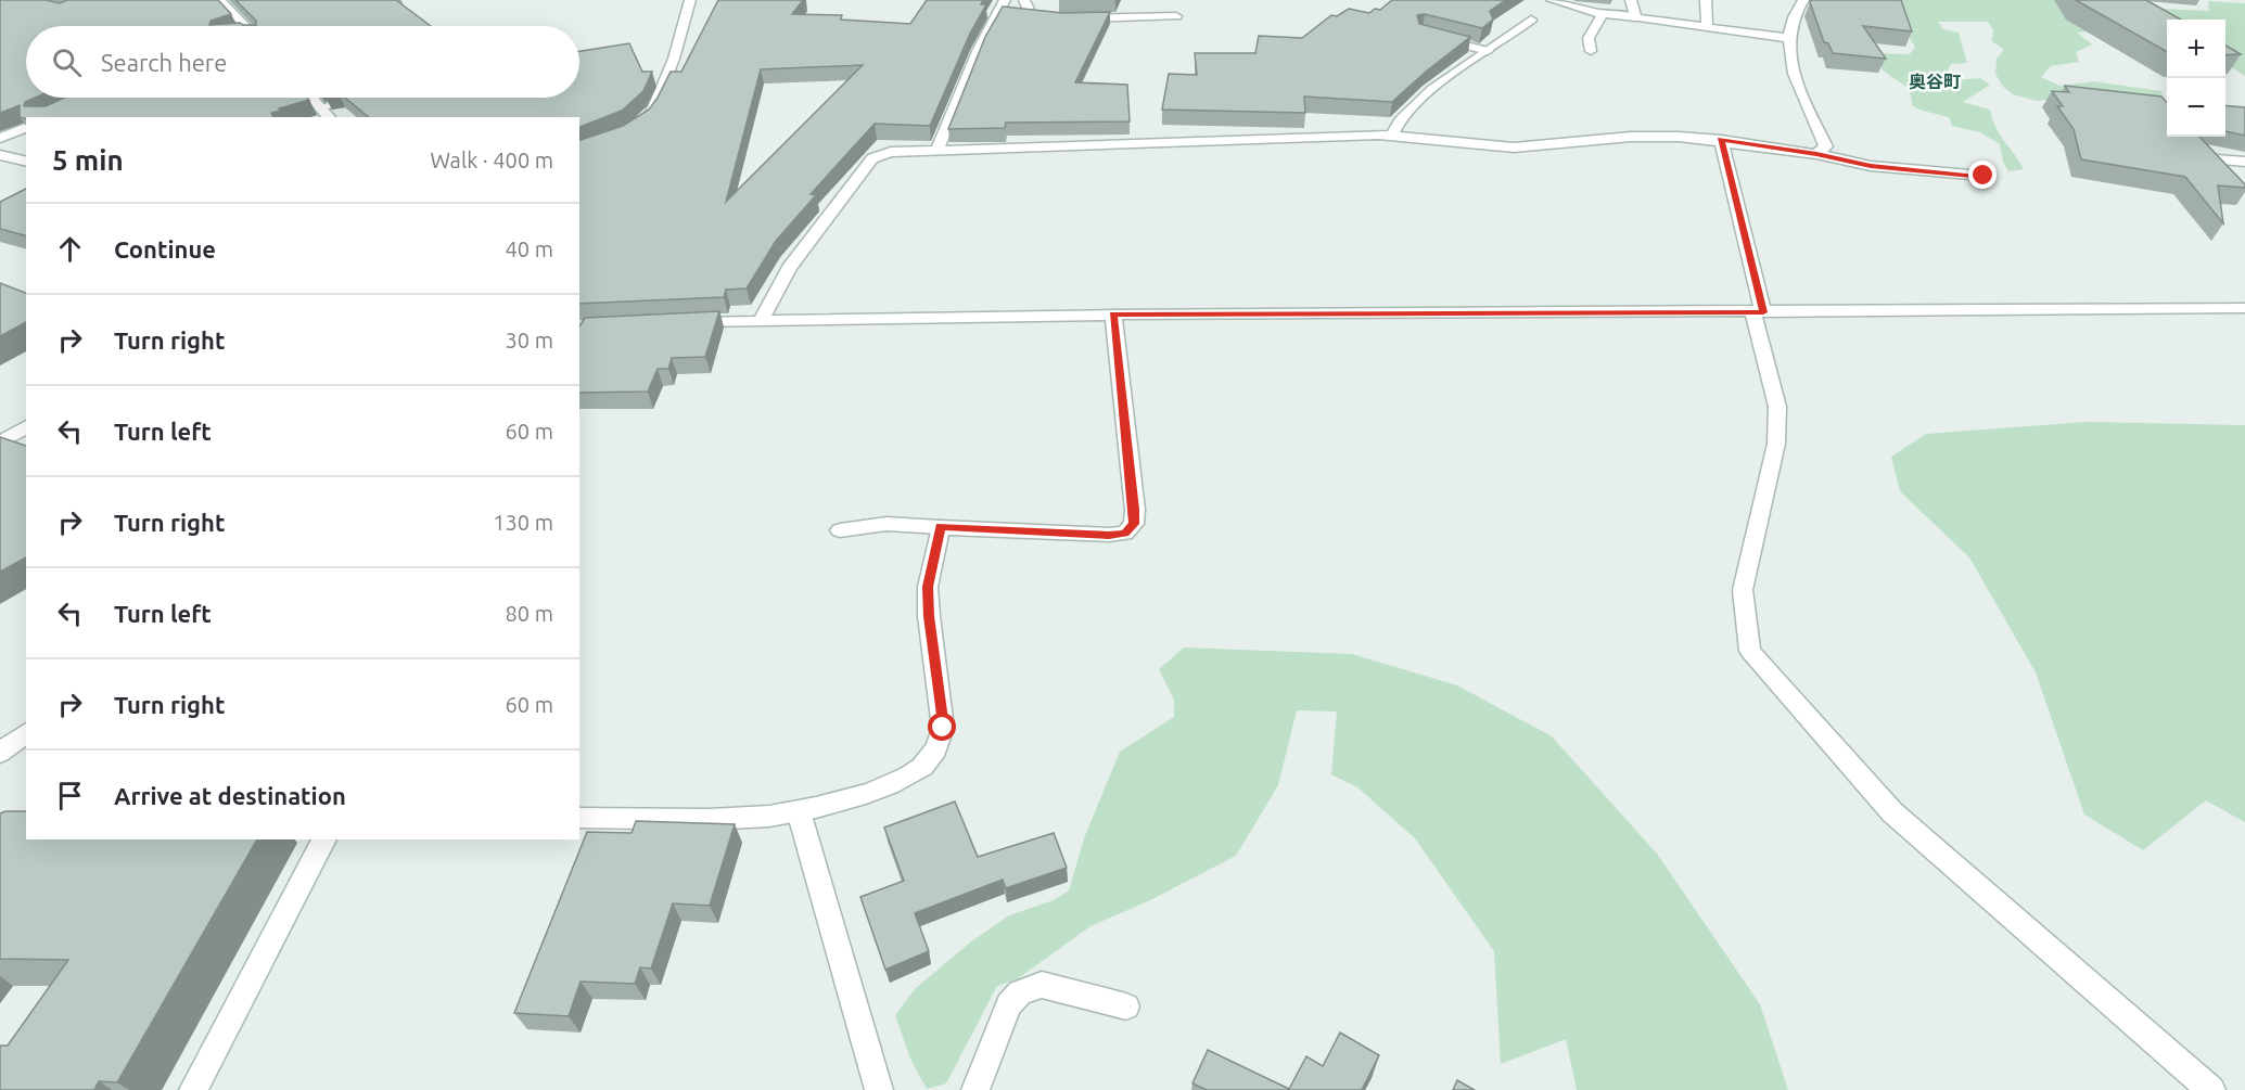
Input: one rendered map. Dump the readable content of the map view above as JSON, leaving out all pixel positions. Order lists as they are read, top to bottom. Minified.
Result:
{"districts":["奥谷町"],"page":{"map_buttons":["+","−"],"search":"Search here","heading":["5 min","Walk · 400 m"],"list":[["Continue","40 m"],["Turn right","30 m"],["Turn left","60 m"],["Turn right","130 m"],["Turn left","80 m"],["Turn right","60 m"],"Arrive at destination"]}}
